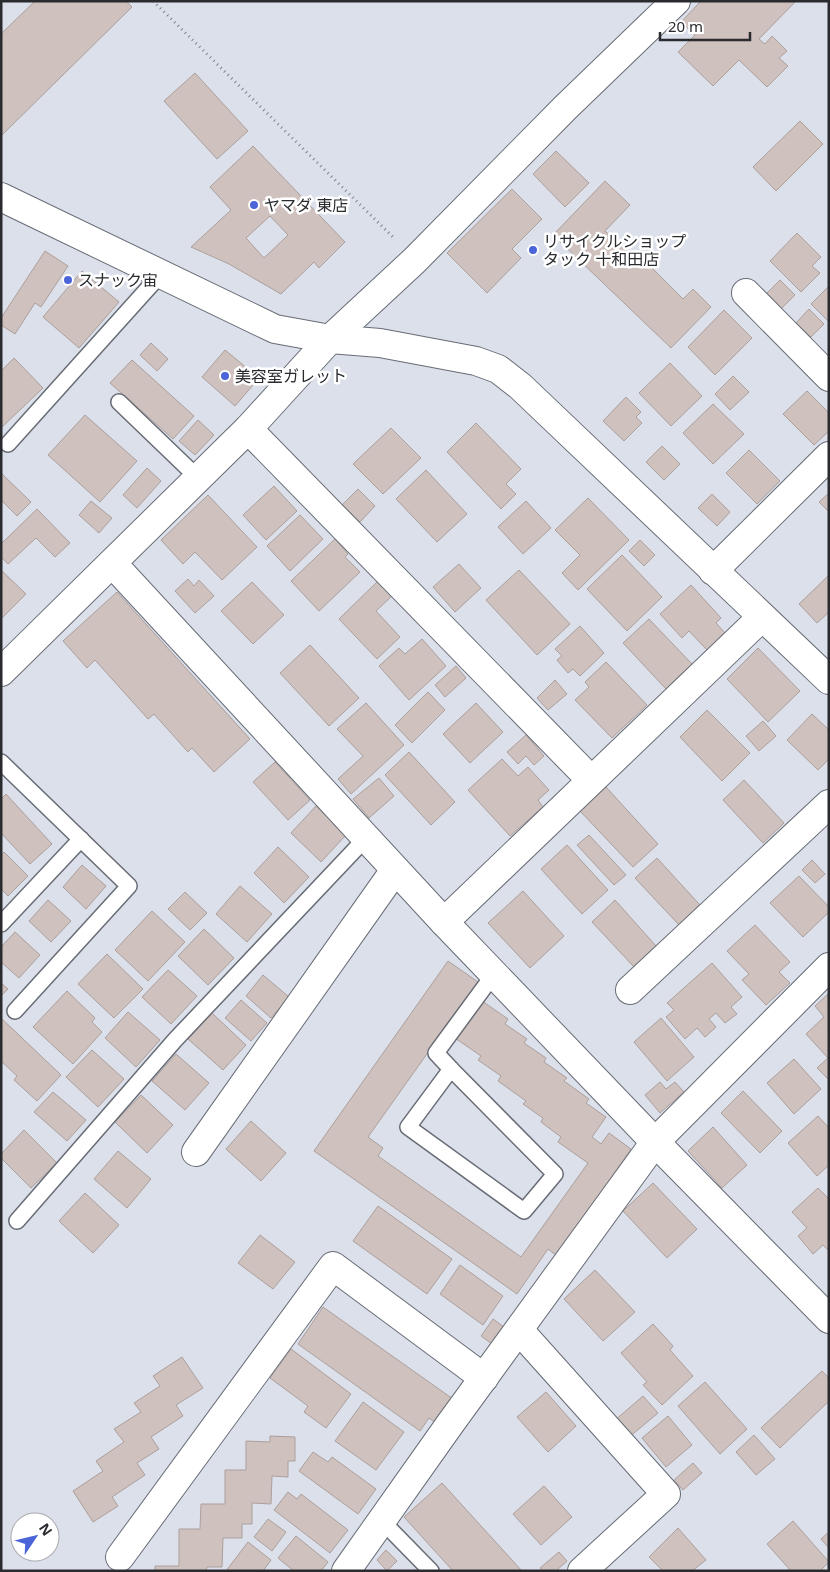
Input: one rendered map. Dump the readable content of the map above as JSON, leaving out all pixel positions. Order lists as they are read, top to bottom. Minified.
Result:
{"places":["ヤマダ 東店","リサイクルショップ タック 十和田店","スナック宙","美容室ガレット"],"scale_bar":"20 m","north":"top right"}
